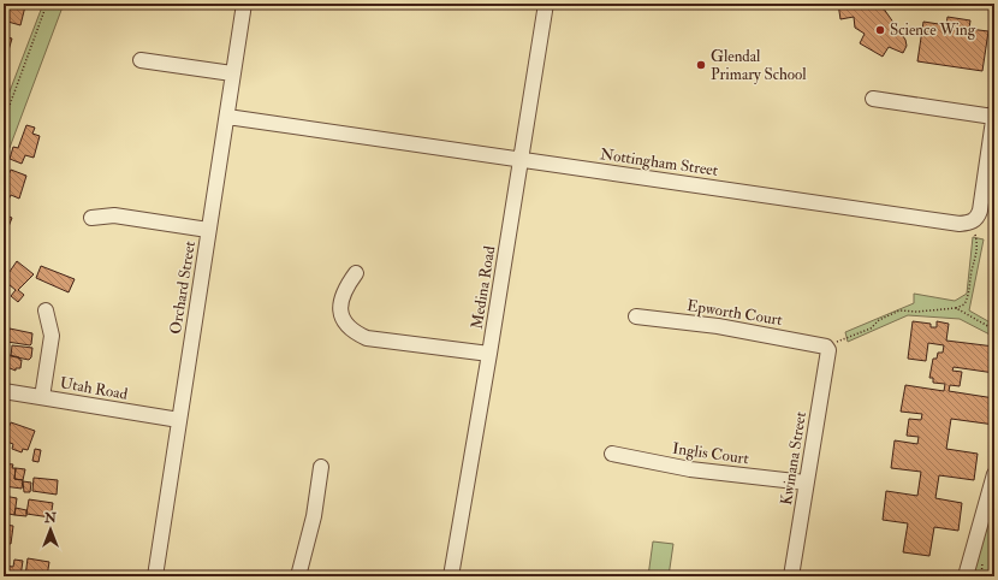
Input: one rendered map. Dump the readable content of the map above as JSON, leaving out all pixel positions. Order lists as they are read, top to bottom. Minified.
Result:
{"streets":{"street":["Nottingham Street","Orchard Street","Medina Road","Epworth Court","Utah Road","Inglis Court","Kwinana Street"]},"crossings":[["Nottingham Street","Orchard Street"],["Nottingham Street","Medina Road"],["Orchard Street","Utah Road"],["Epworth Court","Kwinana Street"],["Inglis Court","Kwinana Street"]],"places":["Science Wing","Glendal Primary School"],"north":"top"}
